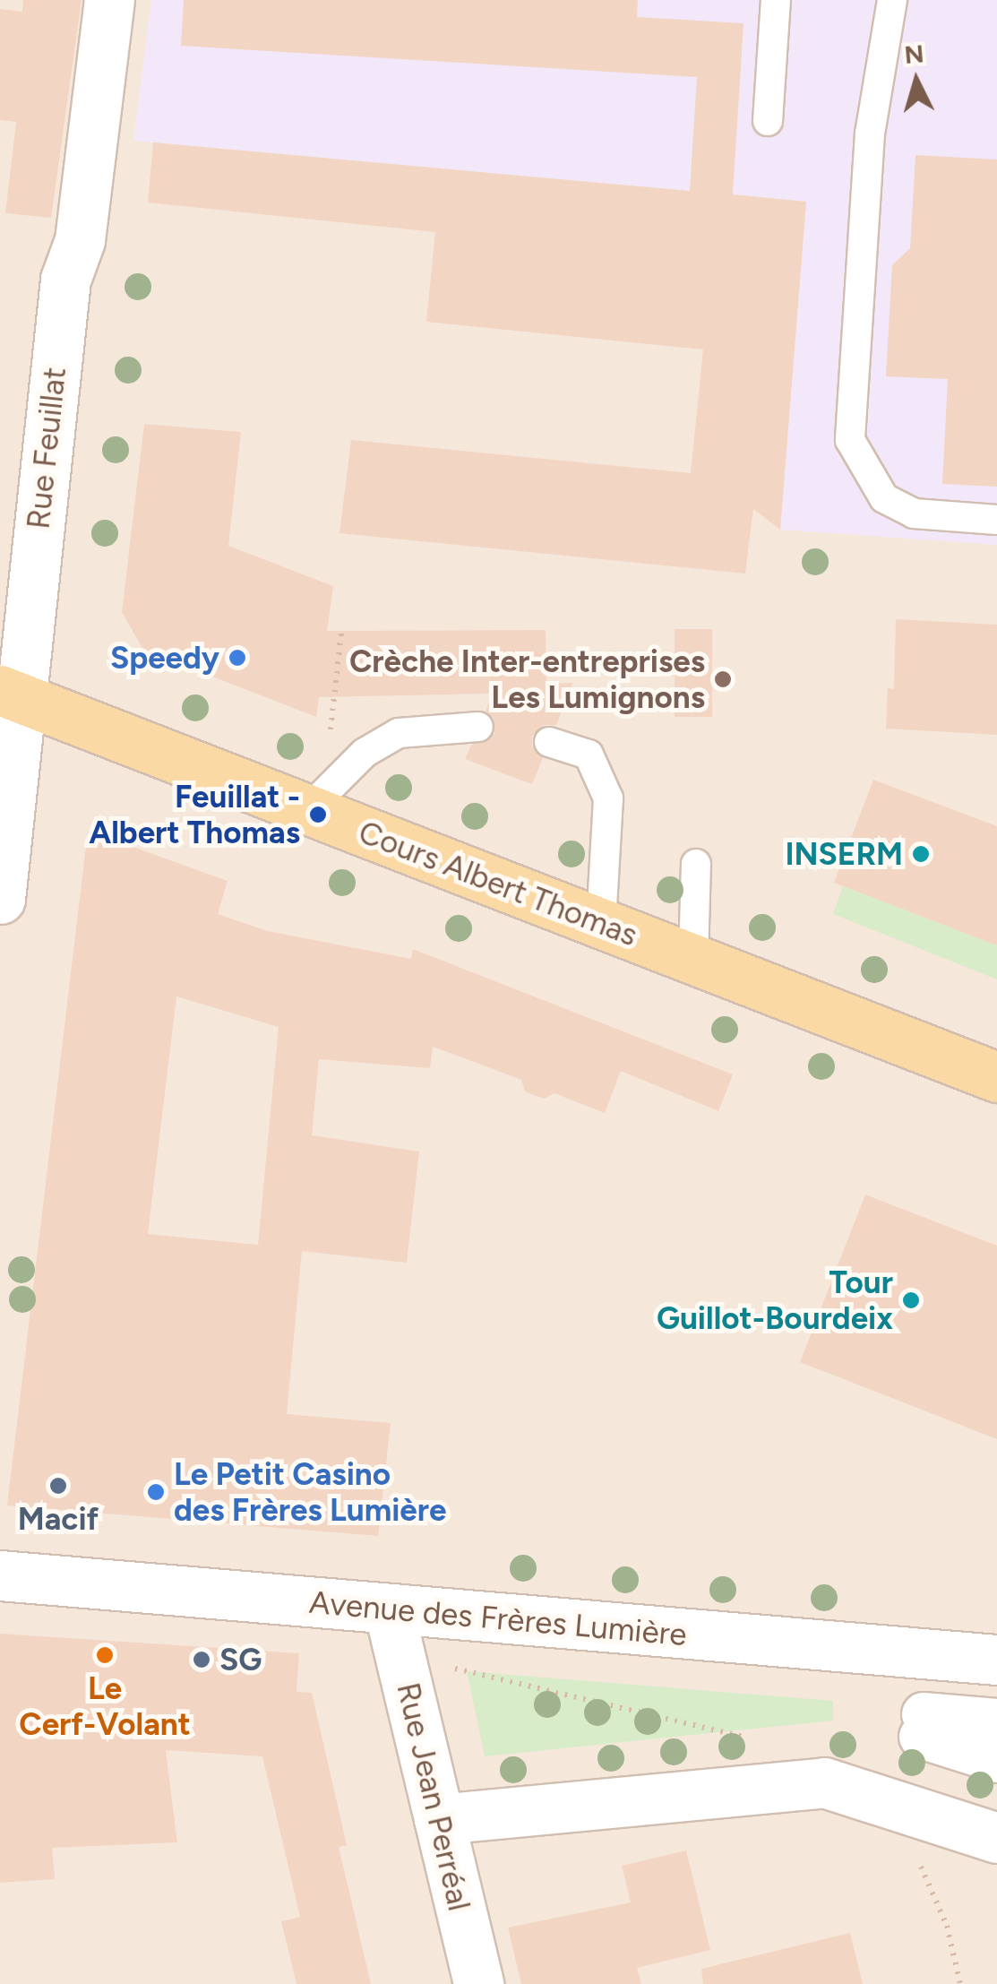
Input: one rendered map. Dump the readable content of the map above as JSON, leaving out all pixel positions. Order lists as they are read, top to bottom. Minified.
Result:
{"streets":{"main road":["Cours Albert Thomas"],"street":["Rue Feuillat","Avenue des Frères Lumière","Rue Jean Perréal"]},"crossings":[["Rue Feuillat","Cours Albert Thomas"],["Avenue des Frères Lumière","Rue Jean Perréal"]],"places":["Speedy","Crèche Inter-entreprises Les Lumignons","Feuillat - Albert Thomas","INSERM","Tour Guillot-Bourdeix","Macif","Le Petit Casino des Frères Lumière","Le Cerf-Volant","SG"],"north":"top"}
